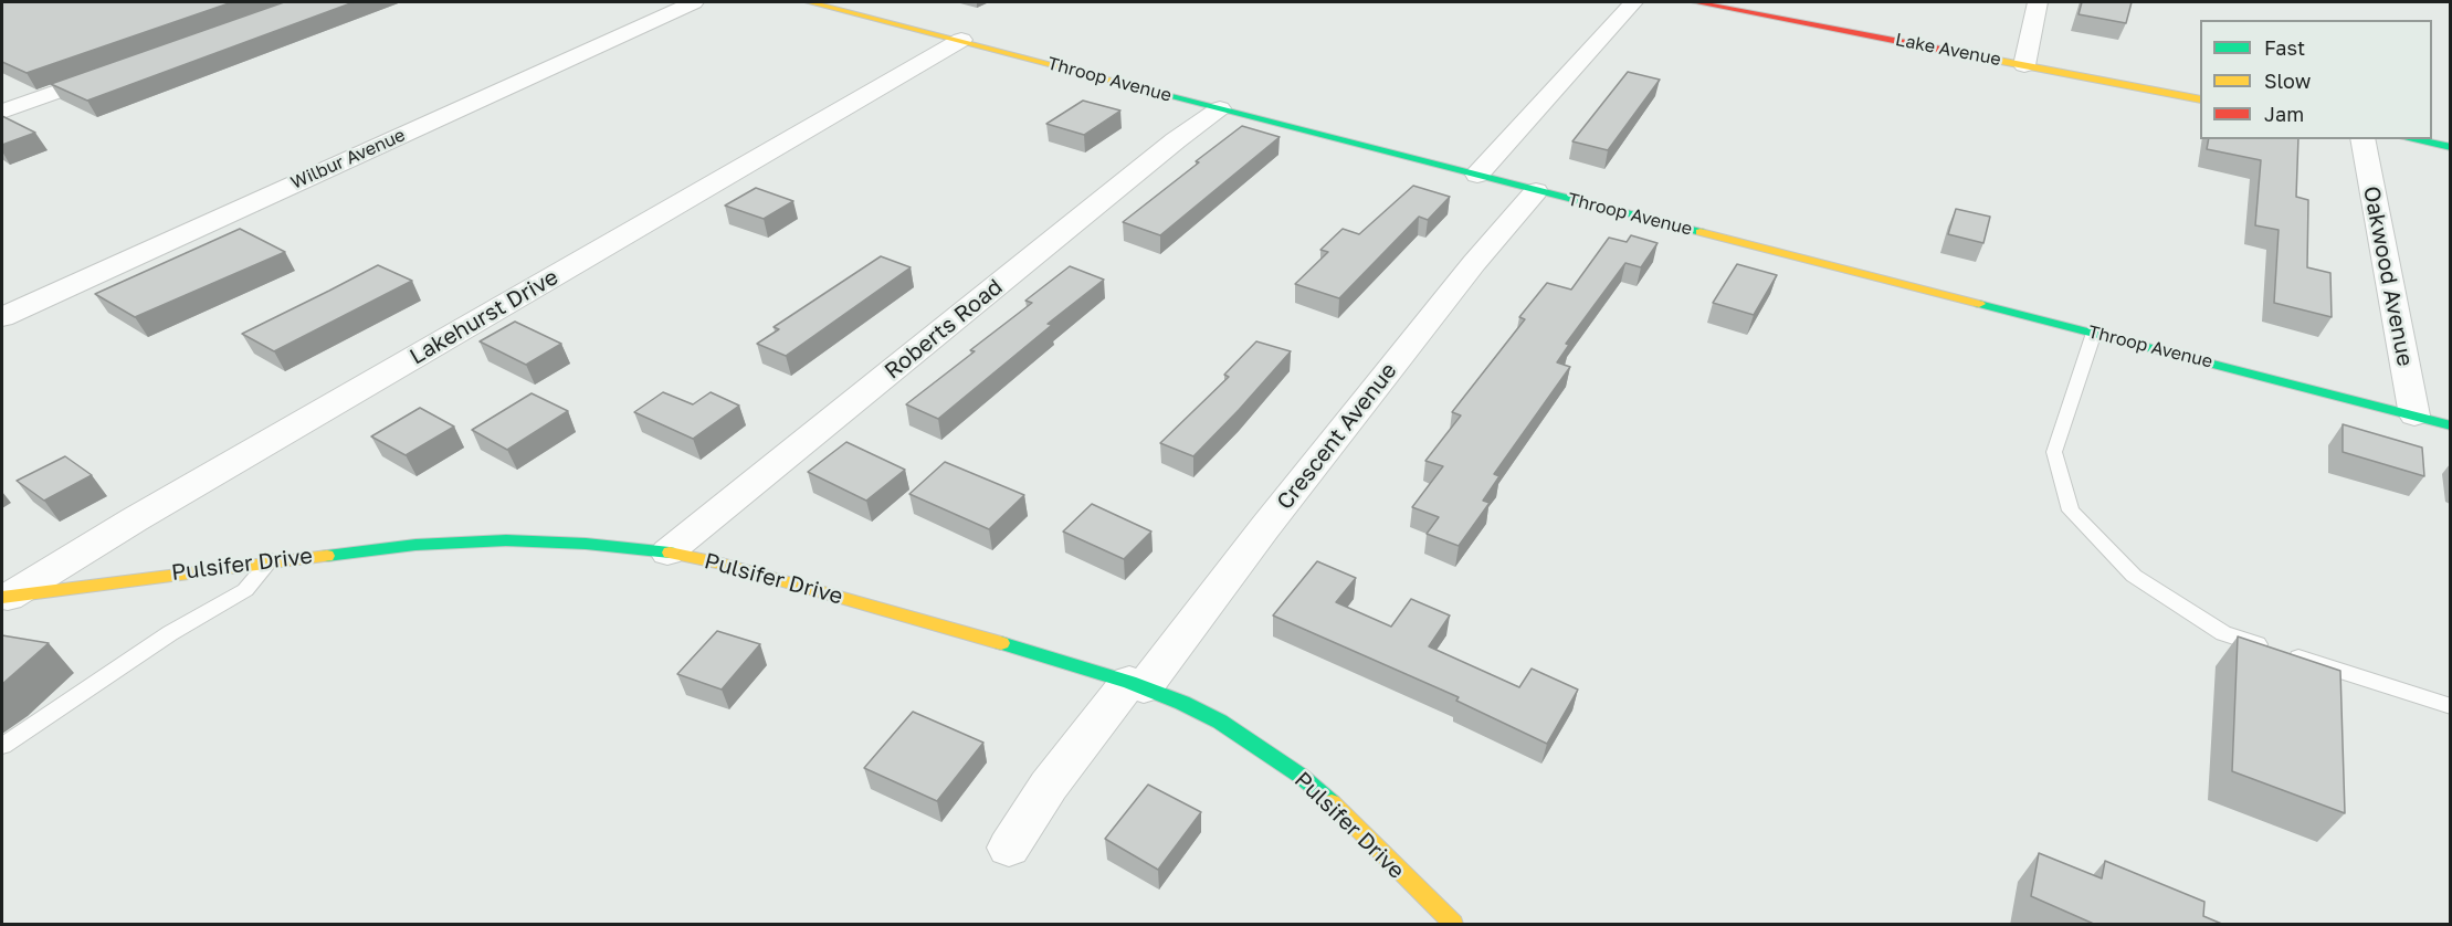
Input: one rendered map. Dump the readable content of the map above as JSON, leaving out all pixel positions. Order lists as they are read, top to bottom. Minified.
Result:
{"streets":{"street":["Lake Avenue","Throop Avenue","Wilbur Avenue","Oakwood Avenue","Lakehurst Drive","Roberts Road","Crescent Avenue","Pulsifer Drive"]},"crossings":[["Throop Avenue","Oakwood Avenue"],["Throop Avenue","Lakehurst Drive"],["Throop Avenue","Roberts Road"],["Throop Avenue","Crescent Avenue"],["Lakehurst Drive","Pulsifer Drive"],["Roberts Road","Pulsifer Drive"],["Crescent Avenue","Pulsifer Drive"]],"legend":["Fast","Slow","Jam"]}
